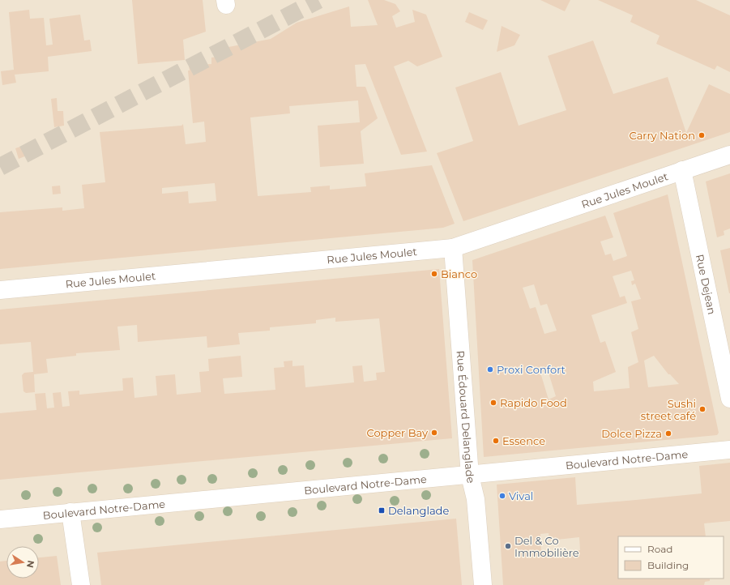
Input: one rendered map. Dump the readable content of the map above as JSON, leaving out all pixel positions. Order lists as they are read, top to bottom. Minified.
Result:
{"streets":{"street":["Rue Jules Moulet","Rue Dejean","Rue Édouard Delanglade","Boulevard Notre-Dame"]},"crossings":[["Rue Jules Moulet","Rue Dejean"],["Rue Jules Moulet","Rue Édouard Delanglade"],["Rue Édouard Delanglade","Boulevard Notre-Dame"]],"places":{"other":["Carry Nation","Bianco","Proxi Confort","Rapido Food","Sushi street café","Copper Bay","Dolce Pizza","Essence","Vival","Del & Co Immobilière"],"transit":["Delanglade"]},"legend":["Road","Building"],"north":"right"}
